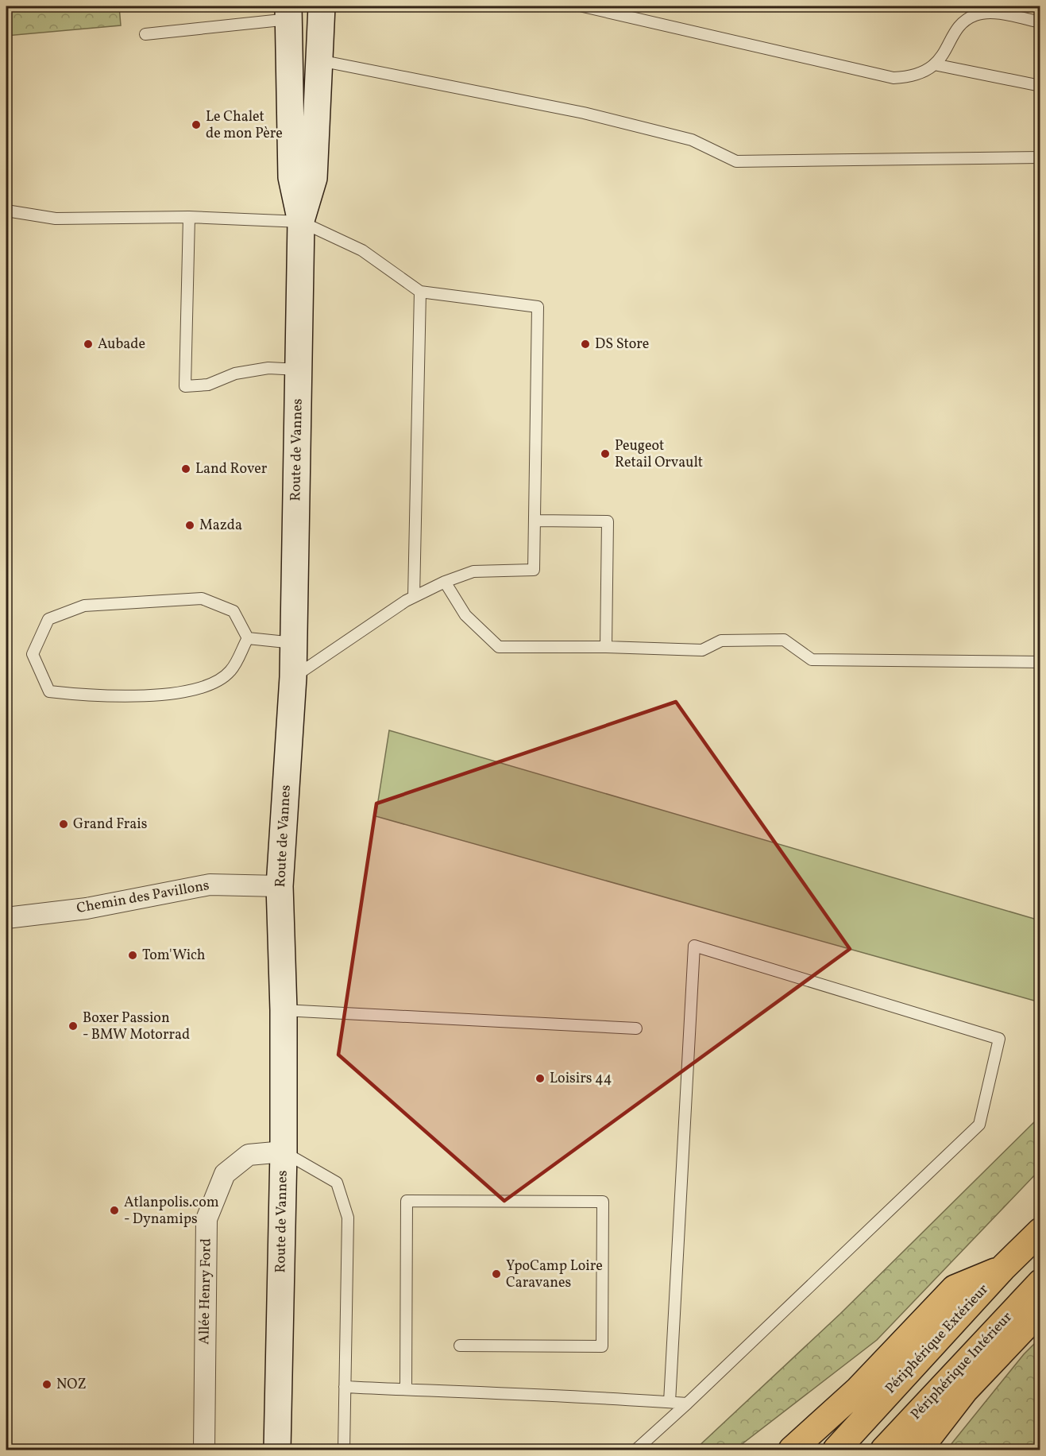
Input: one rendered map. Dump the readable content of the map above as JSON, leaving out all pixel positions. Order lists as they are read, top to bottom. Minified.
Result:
{"streets":{"highway":["Périphérique Extérieur","Périphérique Intérieur"],"main road":["Route de Vannes"],"street":["Chemin des Pavillons","Allée Henry Ford"]},"crossings":[["Route de Vannes","Chemin des Pavillons"],["Route de Vannes","Allée Henry Ford"]],"places":["Le Chalet de mon Père","Aubade","DS Store","Peugeot Retail Orvault","Land Rover","Mazda","Grand Frais","Tom'Wich","Boxer Passion - BMW Motorrad","Loisirs 44","Atlanpolis.com - Dynamips","YpoCamp Loire Caravanes","NOZ"]}
